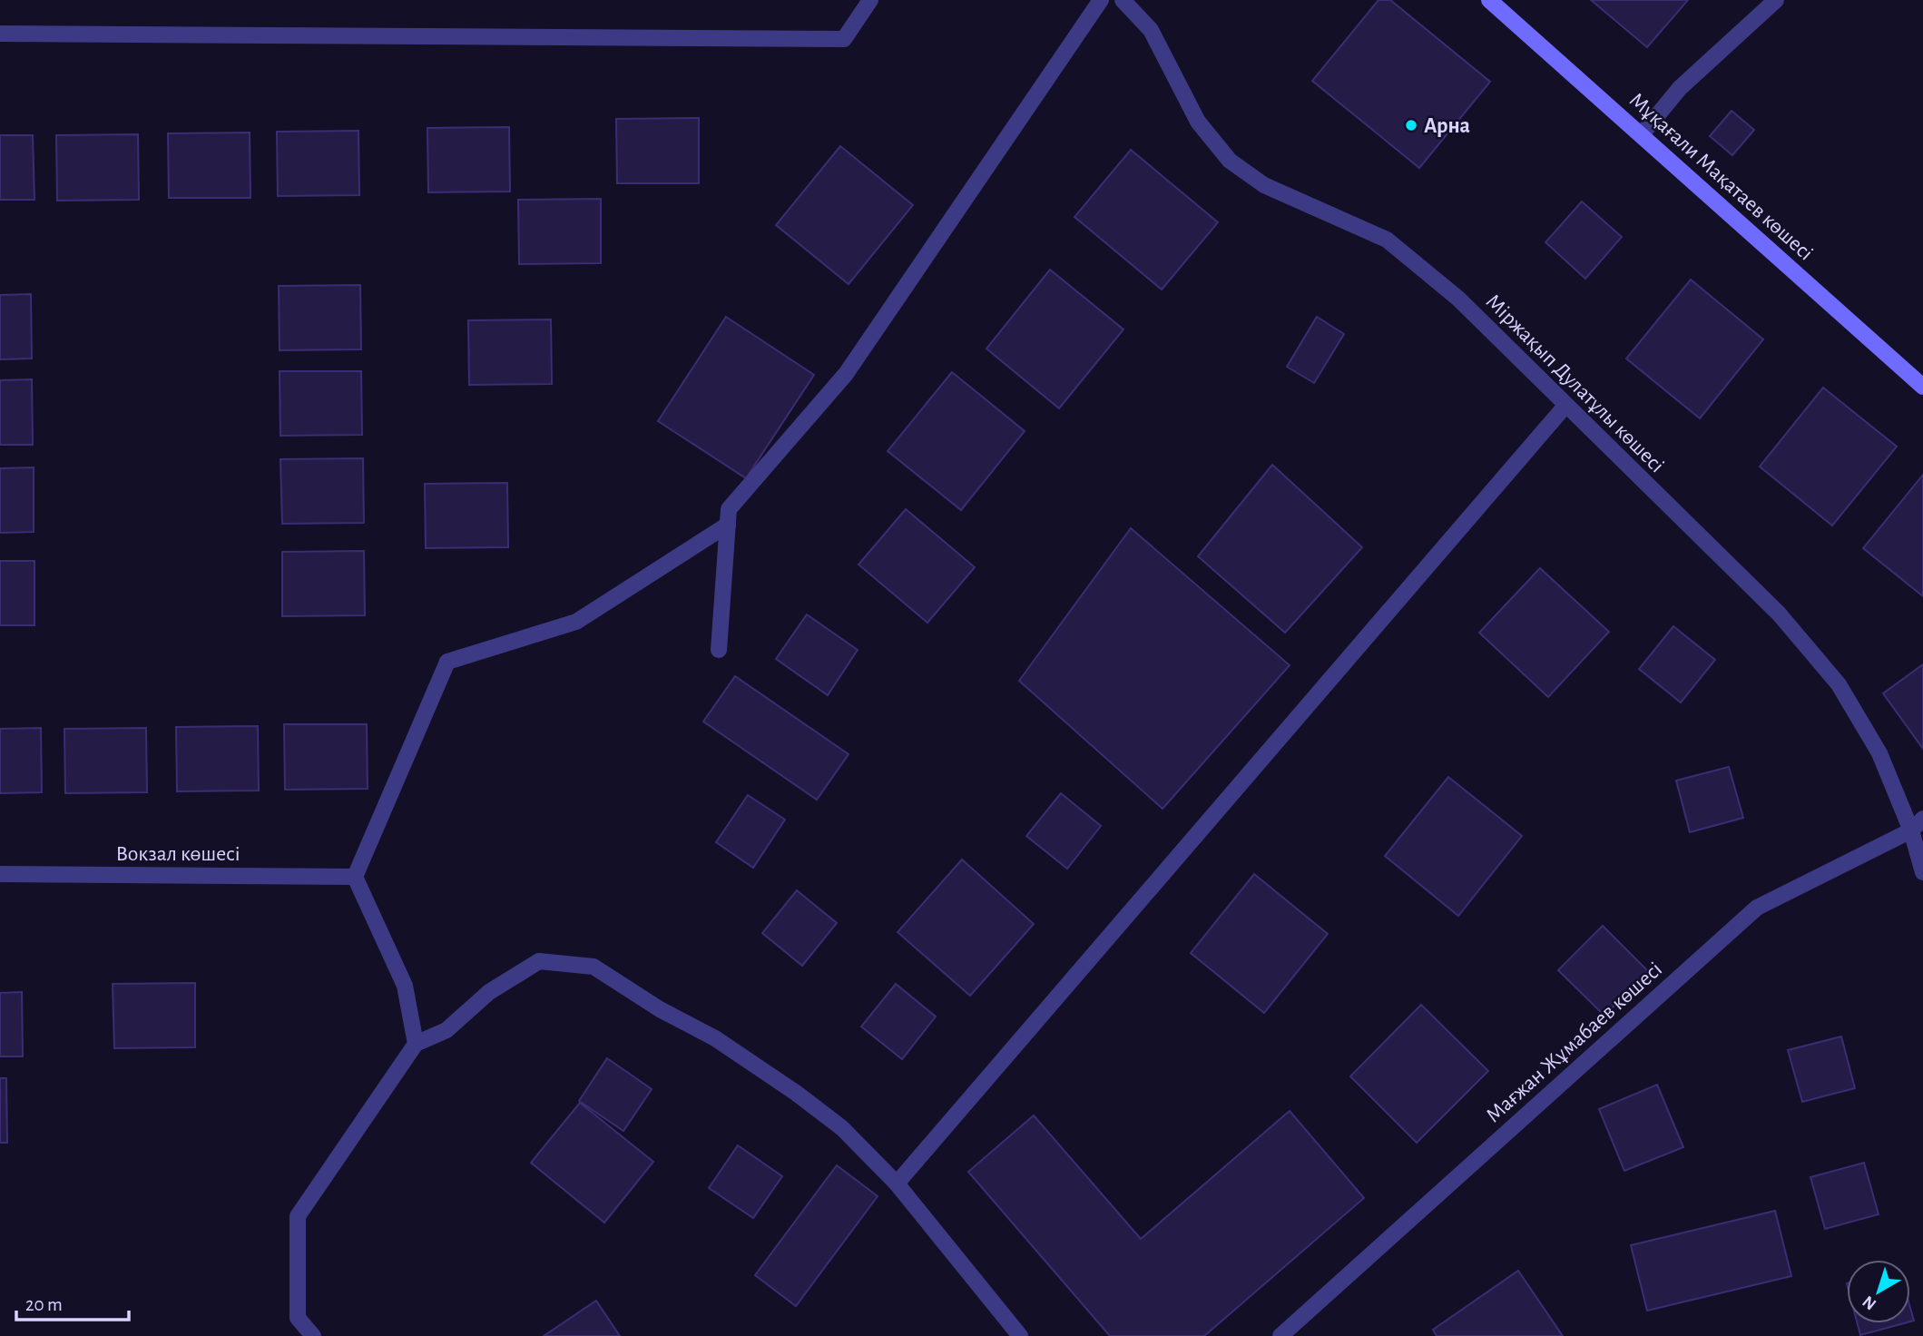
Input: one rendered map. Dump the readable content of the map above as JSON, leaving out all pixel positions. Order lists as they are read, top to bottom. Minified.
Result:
{"streets":{"street":["Мұқағали Мақатаев көшесі","Міржақып Дулатұлы көшесі","Вокзал көшесі","Мағжан Жұмабаев көшесі"]},"crossings":[["Міржақып Дулатұлы көшесі","Мағжан Жұмабаев көшесі"]],"places":["Арна"],"scale_bar":"20 m","north":"bottom left"}
